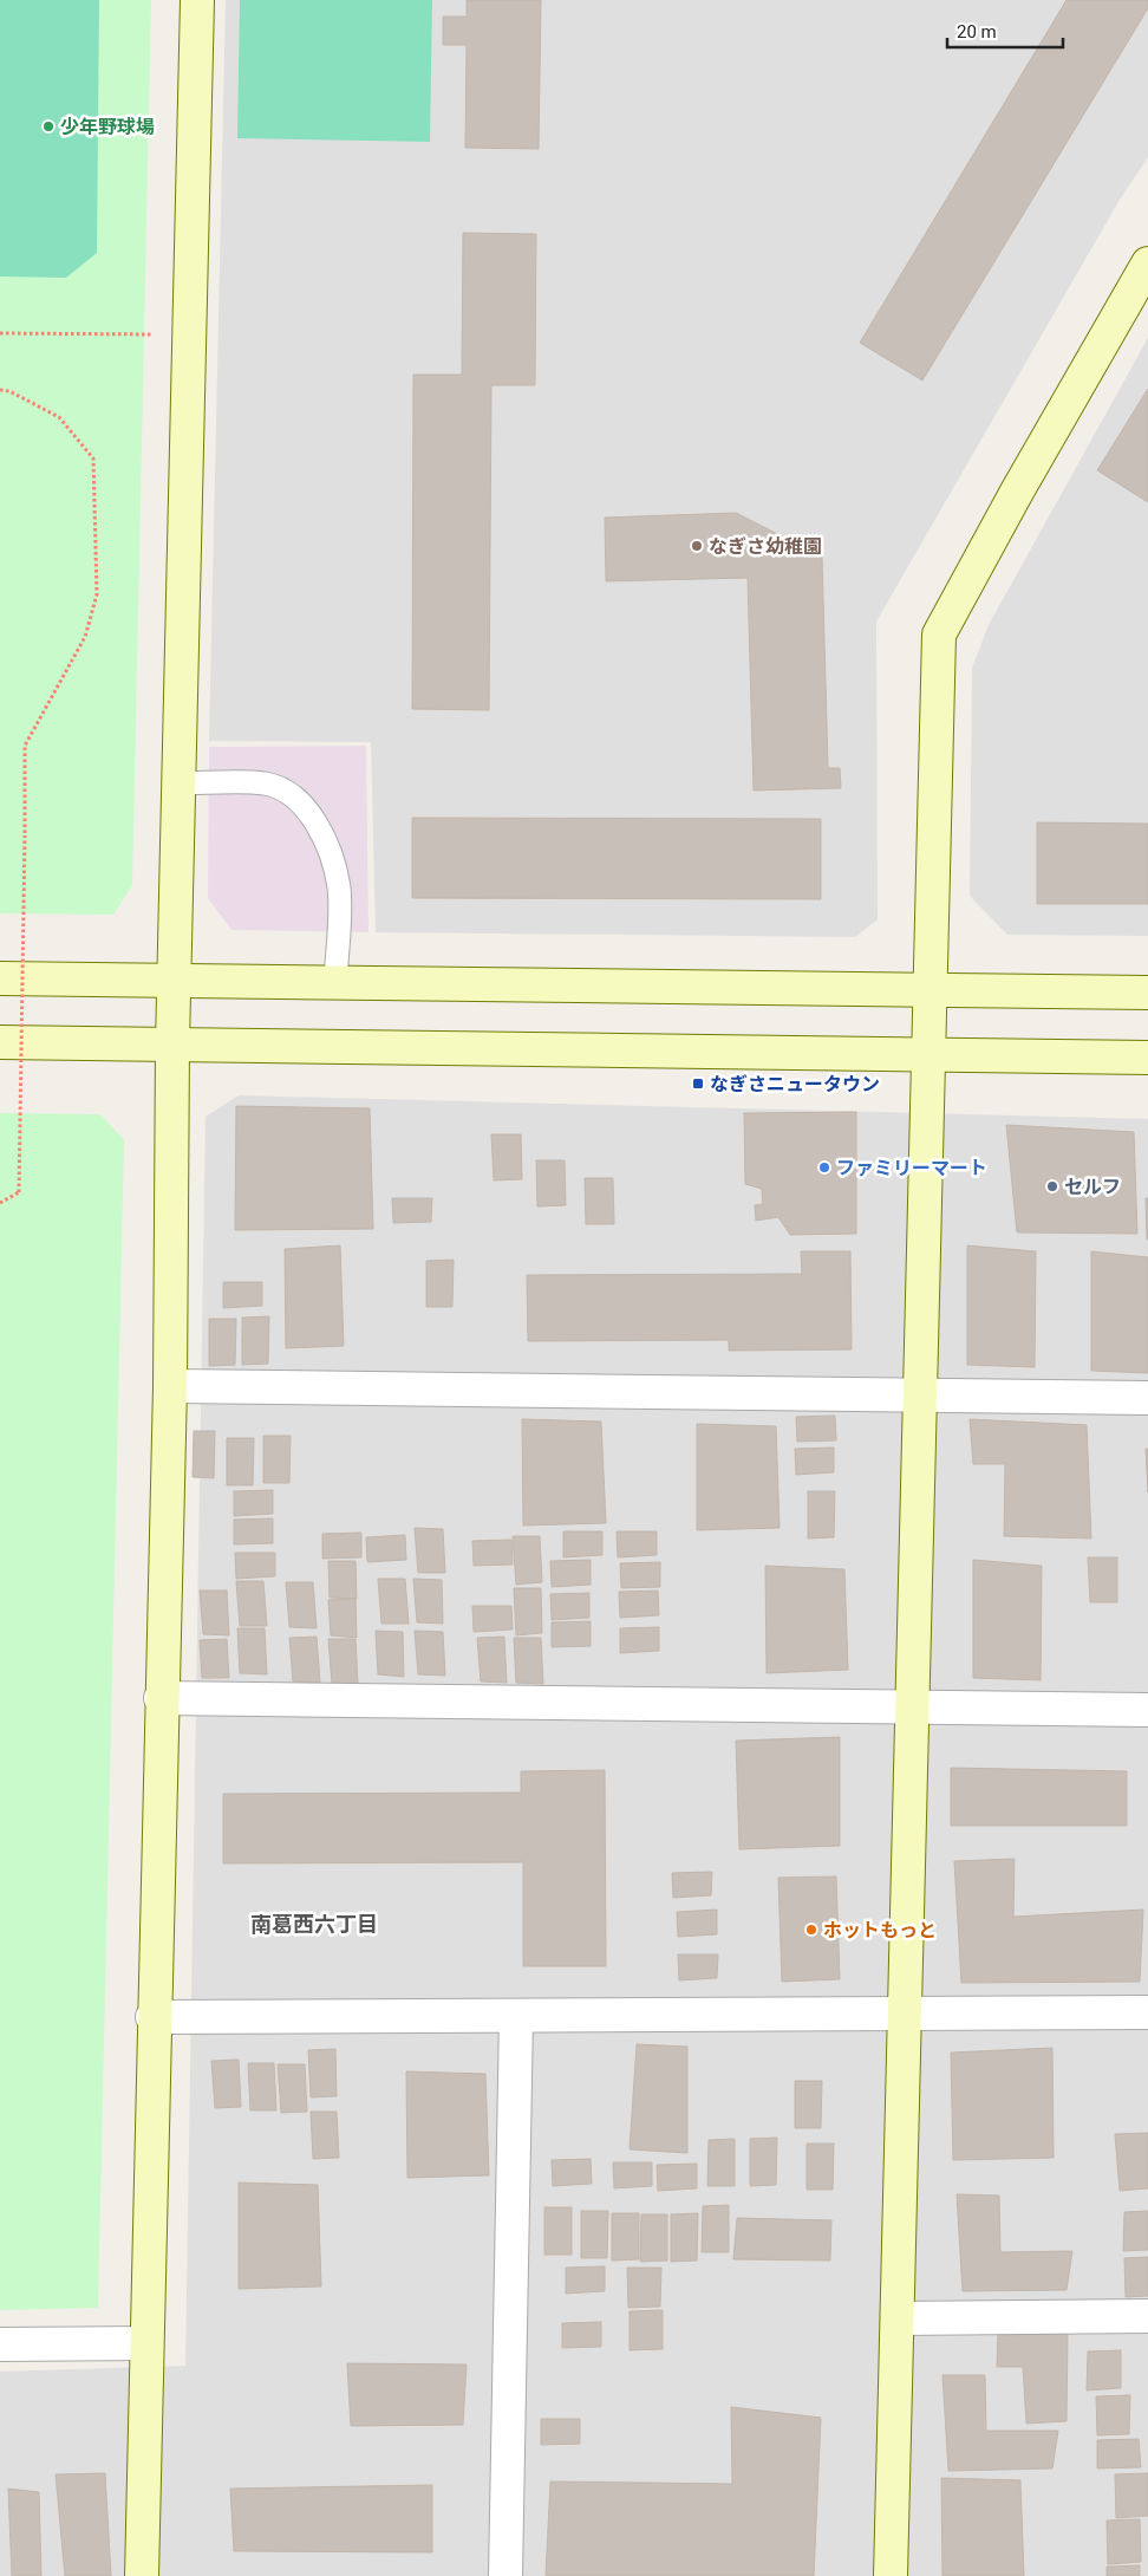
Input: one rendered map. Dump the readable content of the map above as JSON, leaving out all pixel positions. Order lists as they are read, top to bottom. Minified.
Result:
{"districts":["南葛西六丁目"],"places":{"other":["少年野球場","なぎさ幼稚園","ファミリーマート","セルフ","ホットもっと"],"transit":["なぎさニュータウン"]},"scale_bar":"20 m"}
